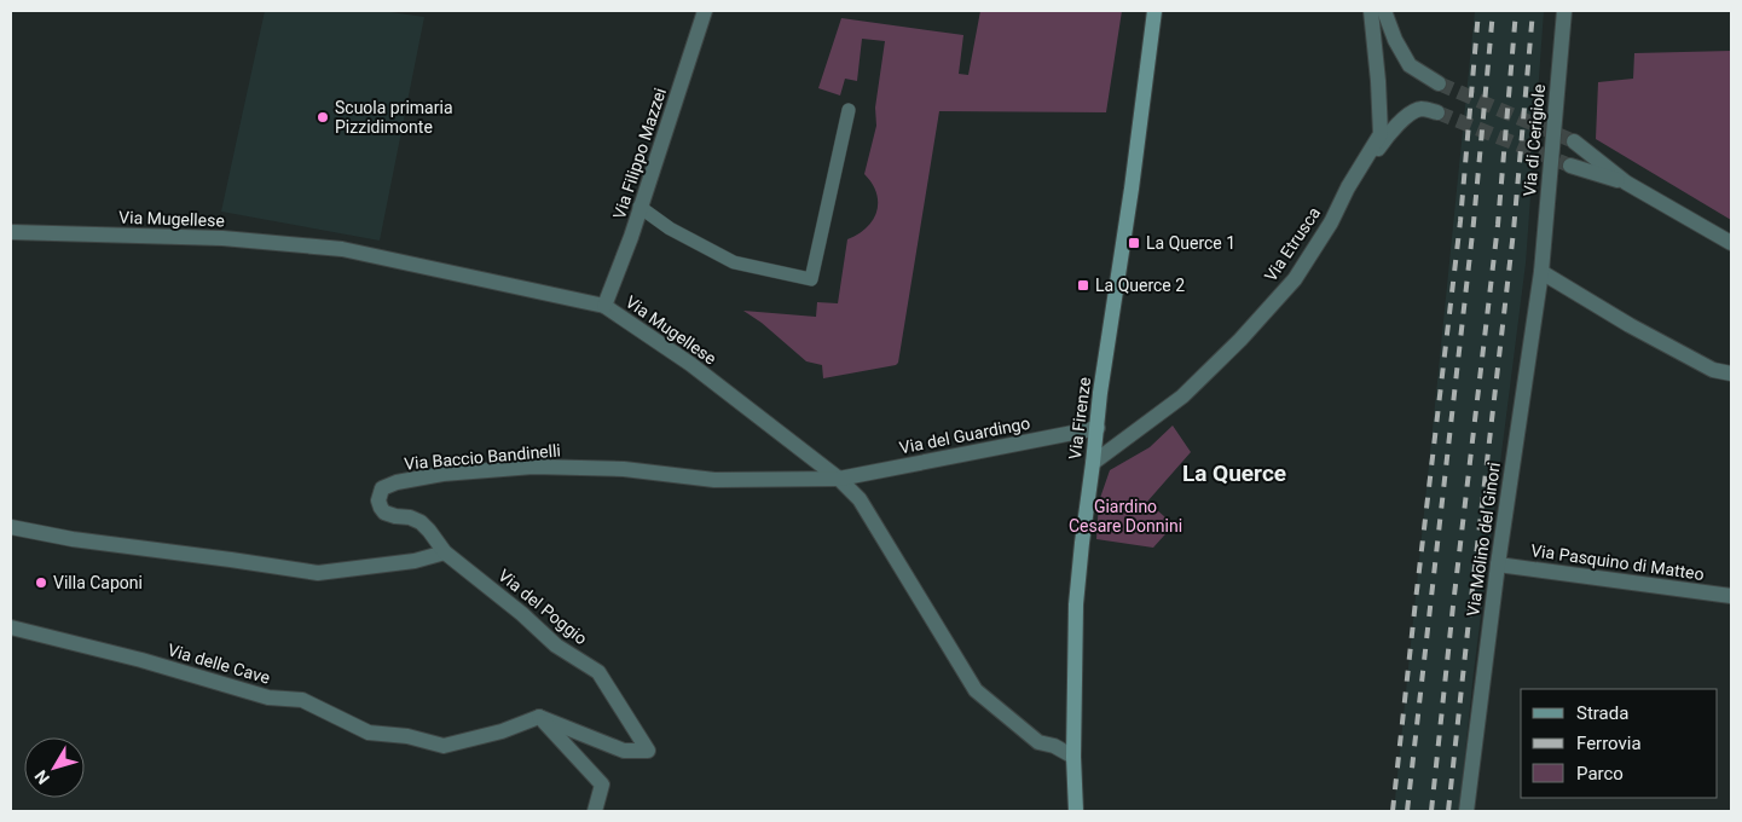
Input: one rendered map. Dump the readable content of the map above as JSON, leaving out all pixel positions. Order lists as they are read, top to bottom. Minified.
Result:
{"streets":{"main road":["Via Firenze"],"street":["Via di Cerigiole","Via Filippo Mazzei","Via Mugellese","Via Etrusca","Via del Guardingo","Via Baccio Bandinelli","Via Molino del Ginori","Via Pasquino di Matteo","Via del Poggio","Via delle Cave"]},"crossings":[["Via di Cerigiole","Via Molino del Ginori"],["Via Filippo Mazzei","Via Mugellese"],["Via Mugellese","Via Firenze"],["Via Mugellese","Via del Guardingo"],["Via Mugellese","Via Baccio Bandinelli"],["Via Etrusca","Via Firenze"],["Via Firenze","Via del Guardingo"],["Via del Guardingo","Via Baccio Bandinelli"],["Via Baccio Bandinelli","Via del Poggio"],["Via Molino del Ginori","Via Pasquino di Matteo"],["Via del Poggio","Via delle Cave"]],"districts":["La Querce"],"parks":["Giardino Cesare Donnini"],"places":{"other":["Scuola primaria Pizzidimonte","Villa Caponi"],"transit":["La Querce 1","La Querce 2"]},"legend":["Strada","Ferrovia","Parco"],"north":"bottom left"}
